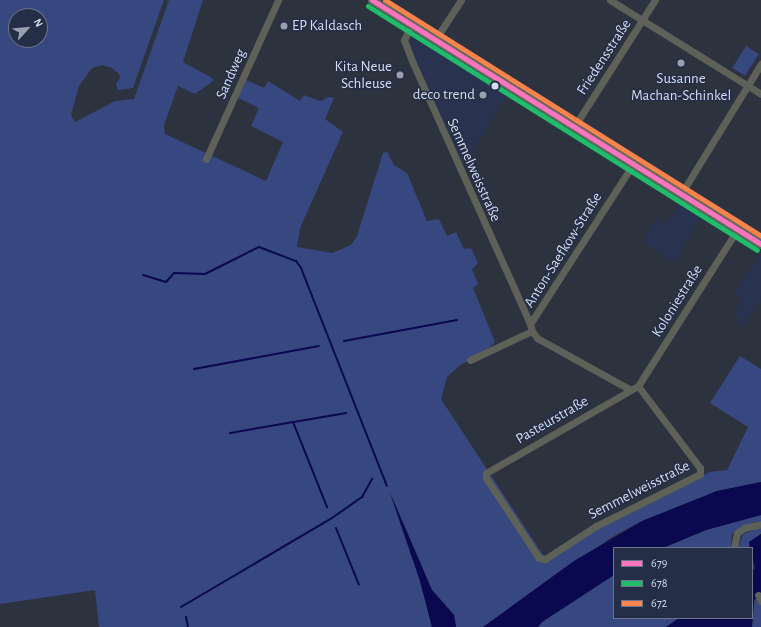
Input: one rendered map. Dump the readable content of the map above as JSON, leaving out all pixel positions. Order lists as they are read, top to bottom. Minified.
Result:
{"streets":{"street":["Friedensstraße","Sandweg","Semmelweisstraße","Anton-Saefkow-Straße","Koloniestraße","Pasteurstraße"]},"crossings":[["Semmelweisstraße","Anton-Saefkow-Straße"],["Semmelweisstraße","Koloniestraße"],["Semmelweisstraße","Pasteurstraße"]],"places":["EP Kaldasch","Susanne Machan-Schinkel","Kita Neue Schleuse","deco trend"],"lines":["transit line 679","transit line 672","transit line 678"],"legend":["679","678","672"],"north":"top right"}
